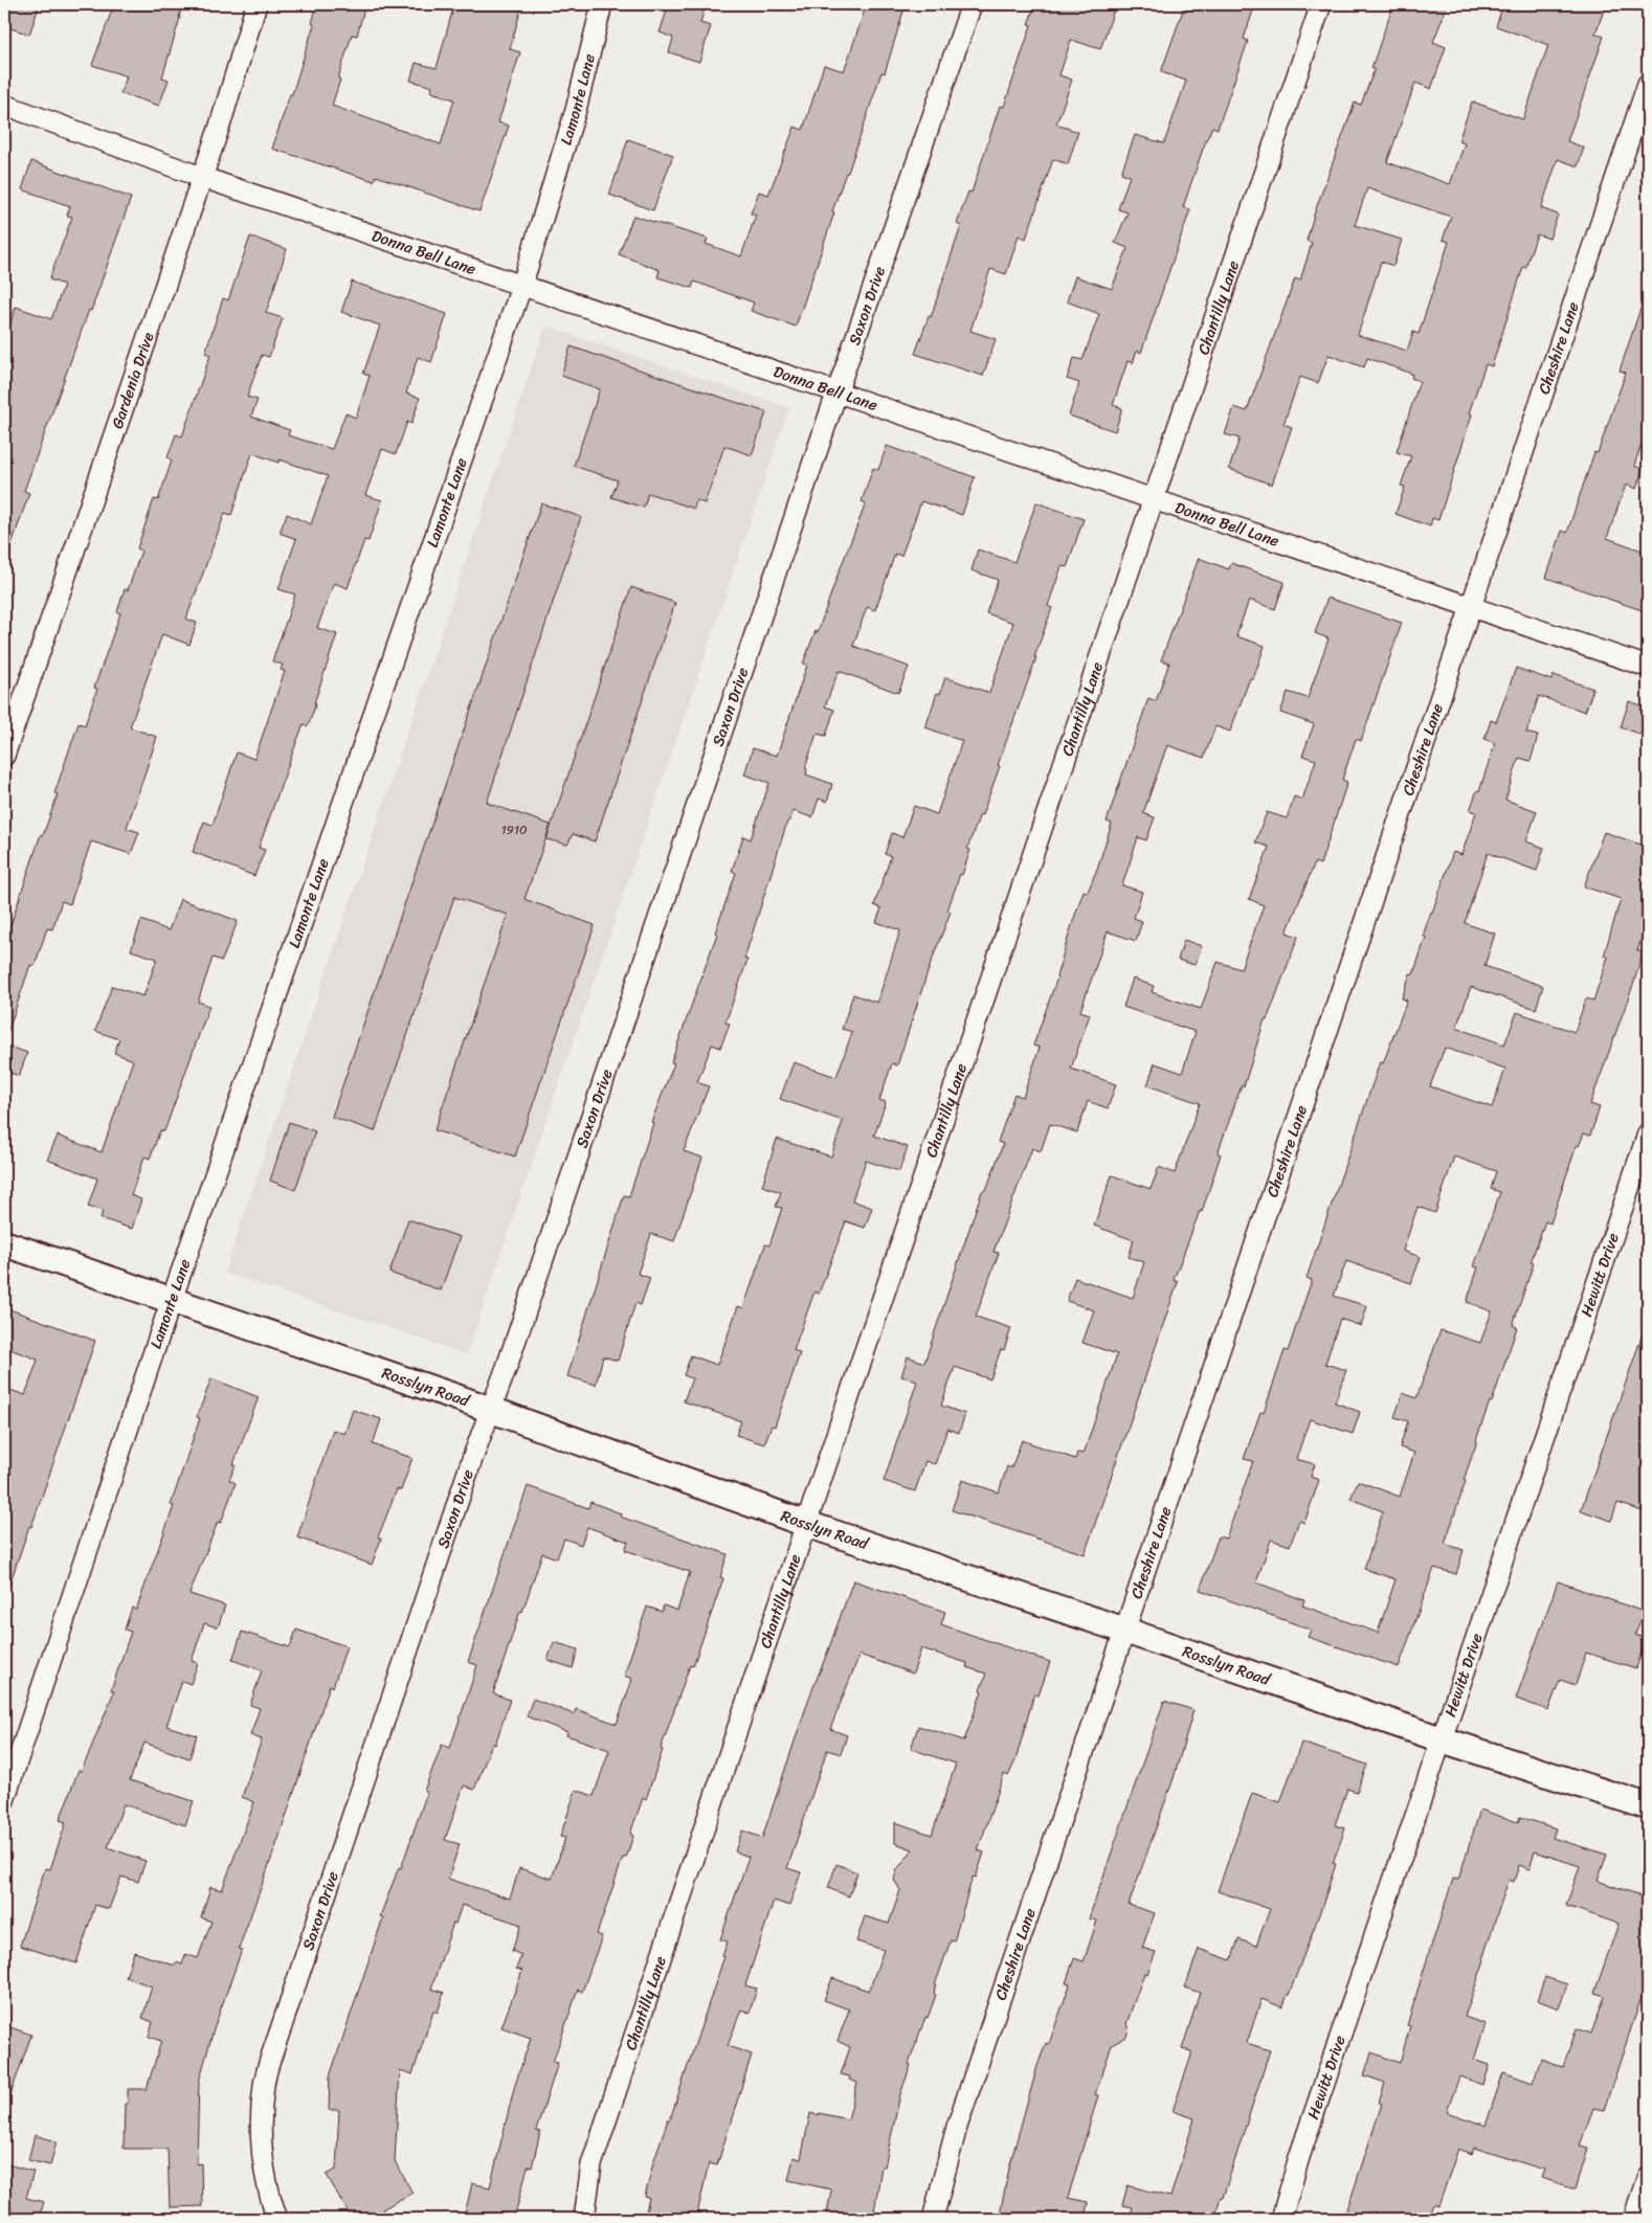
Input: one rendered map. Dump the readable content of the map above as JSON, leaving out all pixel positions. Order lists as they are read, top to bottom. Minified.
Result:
{"streets":{"street":["Lamonte Lane","Donna Bell Lane","Saxon Drive","Chantilly Lane","Cheshire Lane","Gardenia Drive","Hewitt Drive","Rosslyn Road"]},"crossings":[["Lamonte Lane","Donna Bell Lane"],["Lamonte Lane","Rosslyn Road"],["Donna Bell Lane","Saxon Drive"],["Donna Bell Lane","Chantilly Lane"],["Donna Bell Lane","Cheshire Lane"],["Donna Bell Lane","Gardenia Drive"],["Saxon Drive","Rosslyn Road"],["Chantilly Lane","Rosslyn Road"],["Cheshire Lane","Rosslyn Road"],["Hewitt Drive","Rosslyn Road"]],"house_numbers":["1910"]}
